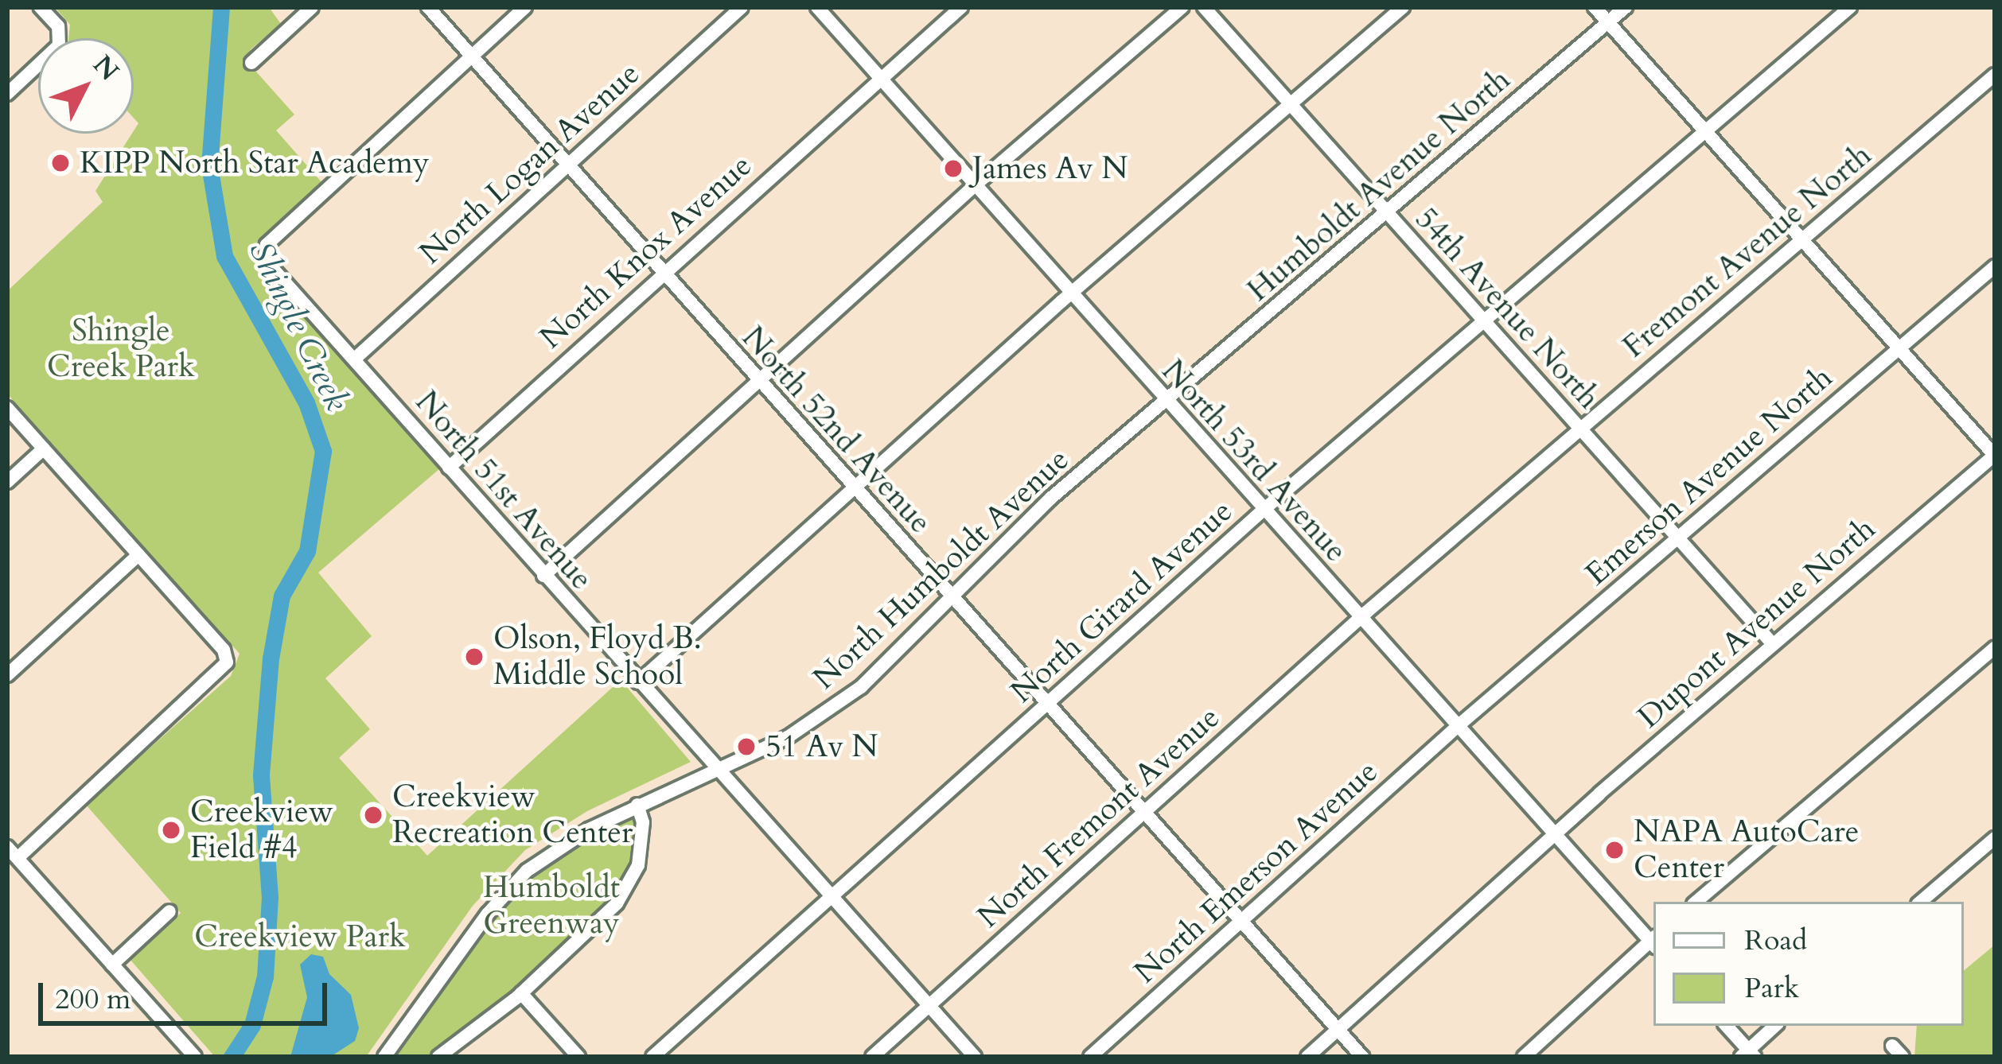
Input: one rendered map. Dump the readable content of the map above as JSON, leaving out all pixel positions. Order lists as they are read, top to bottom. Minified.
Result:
{"streets":{"street":["North Logan Avenue","Humboldt Avenue North","Fremont Avenue North","North Knox Avenue","54th Avenue North","North 52nd Avenue","North 53rd Avenue","Emerson Avenue North","North 51st Avenue","North Humboldt Avenue","North Girard Avenue","Dupont Avenue North","North Fremont Avenue","North Emerson Avenue"]},"crossings":[["North Logan Avenue","North 52nd Avenue"],["North Logan Avenue","North 51st Avenue"],["Humboldt Avenue North","54th Avenue North"],["Humboldt Avenue North","North 53rd Avenue"],["Humboldt Avenue North","North Humboldt Avenue"],["Fremont Avenue North","54th Avenue North"],["Fremont Avenue North","North 53rd Avenue"],["Fremont Avenue North","North Fremont Avenue"],["North Knox Avenue","North 52nd Avenue"],["North Knox Avenue","North 53rd Avenue"],["North Knox Avenue","North 51st Avenue"],["54th Avenue North","Emerson Avenue North"],["54th Avenue North","North Girard Avenue"],["54th Avenue North","Dupont Avenue North"],["North 52nd Avenue","North 51st Avenue"],["North 52nd Avenue","North Humboldt Avenue"],["North 52nd Avenue","North Girard Avenue"],["North 52nd Avenue","Dupont Avenue North"],["North 52nd Avenue","North Fremont Avenue"],["North 52nd Avenue","North Emerson Avenue"],["North 53rd Avenue","Emerson Avenue North"],["North 53rd Avenue","North Humboldt Avenue"],["North 53rd Avenue","North Girard Avenue"],["North 53rd Avenue","Dupont Avenue North"],["North 53rd Avenue","North Fremont Avenue"],["North 53rd Avenue","North Emerson Avenue"],["Emerson Avenue North","North Emerson Avenue"],["North 51st Avenue","North Humboldt Avenue"],["North 51st Avenue","North Girard Avenue"],["North 51st Avenue","North Fremont Avenue"]],"water":["Shingle Creek"],"parks":["Shingle Creek Park","Humboldt Greenway","Creekview Park"],"places":["KIPP North Star Academy","James Av N","Olson, Floyd B. Middle School","51 Av N","Creekview Recreation Center","Creekview Field #4","NAPA AutoCare Center"],"legend":["Road","Park"],"scale_bar":"200 m","north":"top right"}
